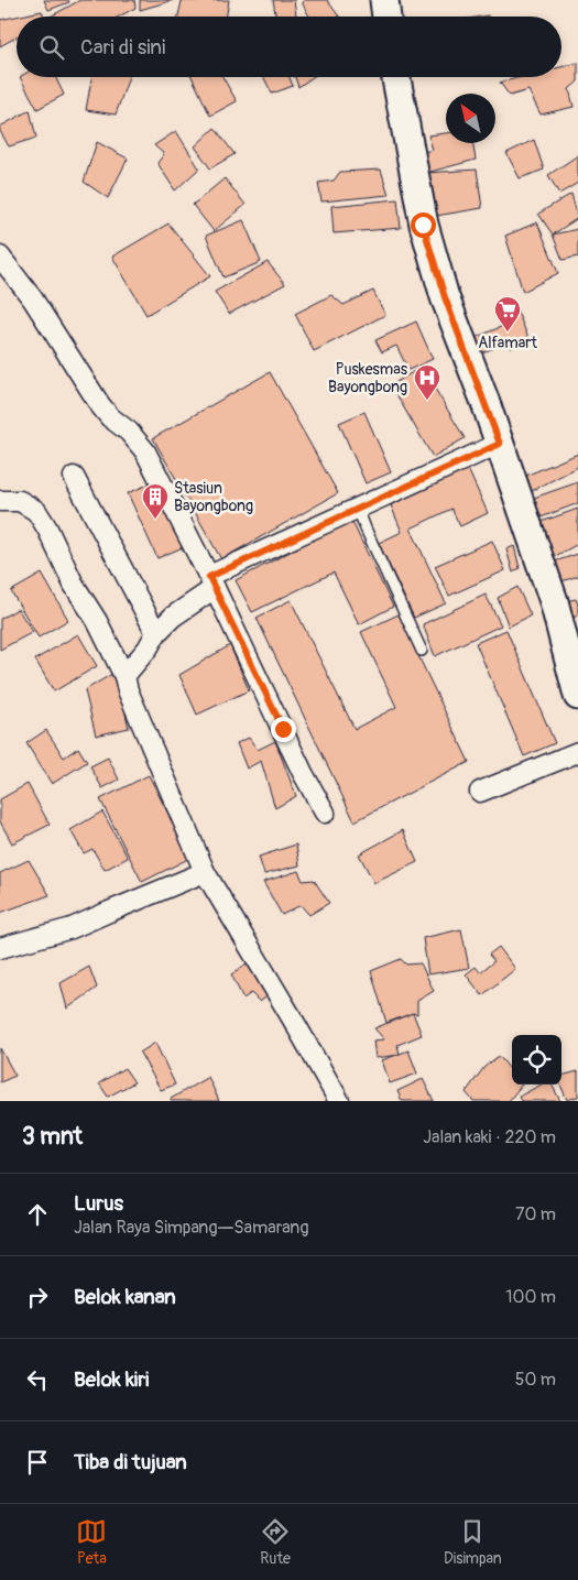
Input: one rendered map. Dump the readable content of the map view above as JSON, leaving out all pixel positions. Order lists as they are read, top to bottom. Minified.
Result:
{"places":{"supermarket":["Alfamart"],"hospital":["Puskesmas Bayongbong"],"building":["Stasiun Bayongbong"]},"north":"top left","page":{"search":"Cari di sini","heading":["3 mnt","Jalan kaki · 220 m"],"list":[["Lurus","Jalan Raya Simpang—Samarang","70 m"],["Belok kanan","100 m"],["Belok kiri","50 m"],"Tiba di tujuan"],"nav":["Peta","Rute","Disimpan"]}}
